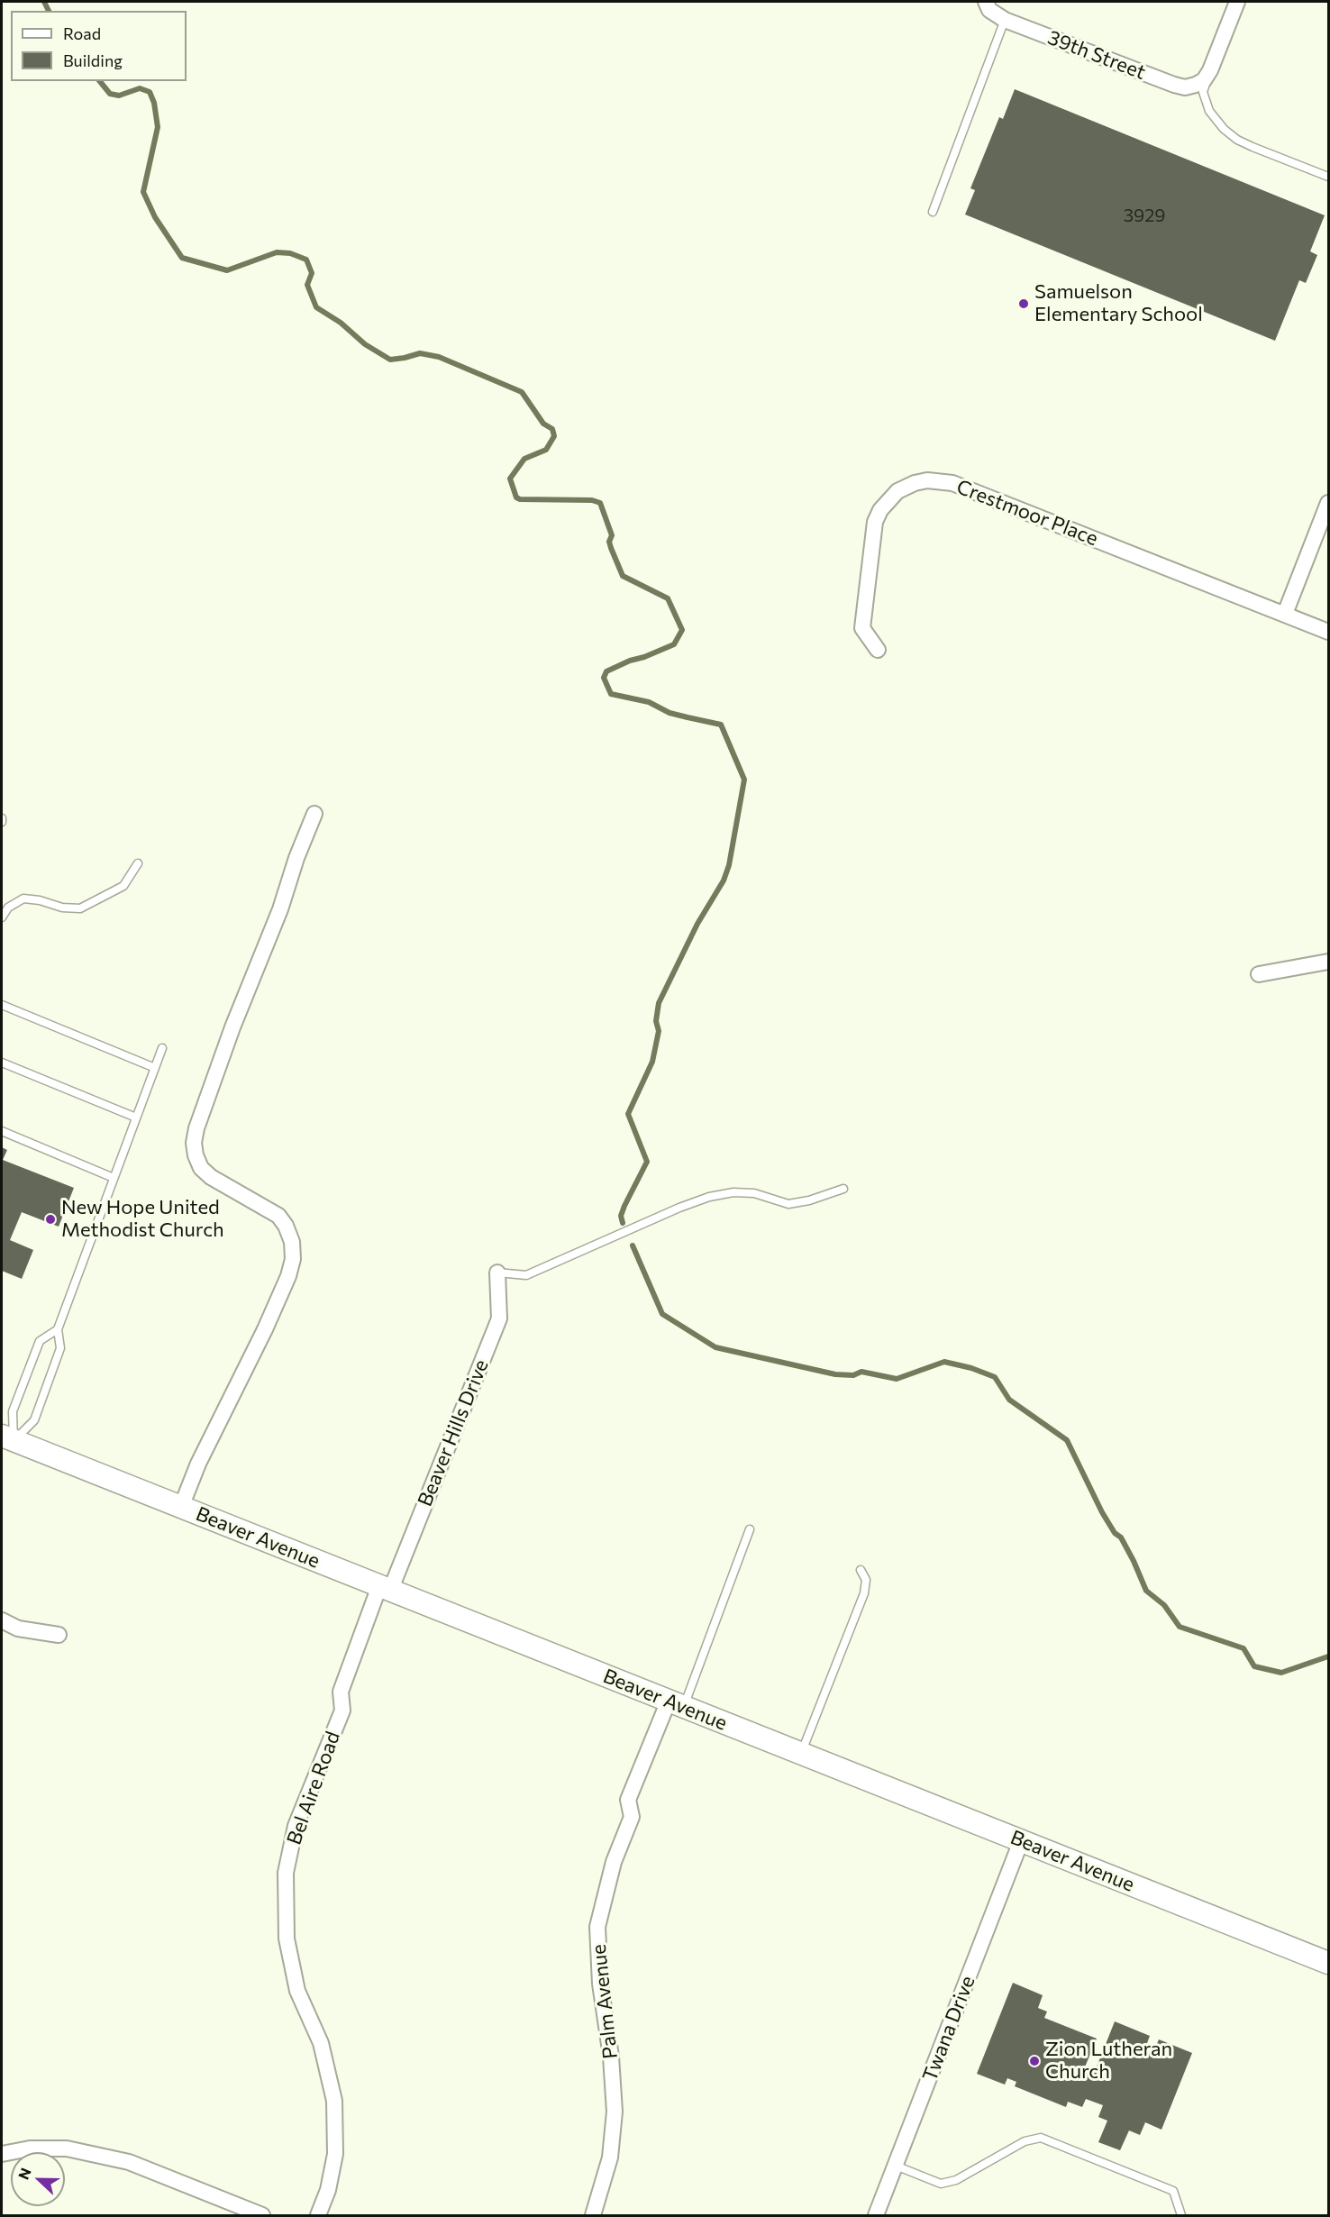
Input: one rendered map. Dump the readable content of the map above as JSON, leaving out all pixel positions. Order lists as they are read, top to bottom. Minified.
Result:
{"streets":{"main road":["Beaver Avenue"],"street":["39th Street","Crestmoor Place","Beaver Hills Drive","Bel Aire Road","Palm Avenue","Twana Drive"]},"crossings":[["Beaver Hills Drive","Beaver Avenue"],["Beaver Hills Drive","Bel Aire Road"],["Beaver Avenue","Bel Aire Road"],["Beaver Avenue","Palm Avenue"],["Beaver Avenue","Twana Drive"]],"places":["Samuelson Elementary School","New Hope United Methodist Church","Zion Lutheran Church"],"house_numbers":["3929"],"legend":["Road","Building"],"north":"left"}
